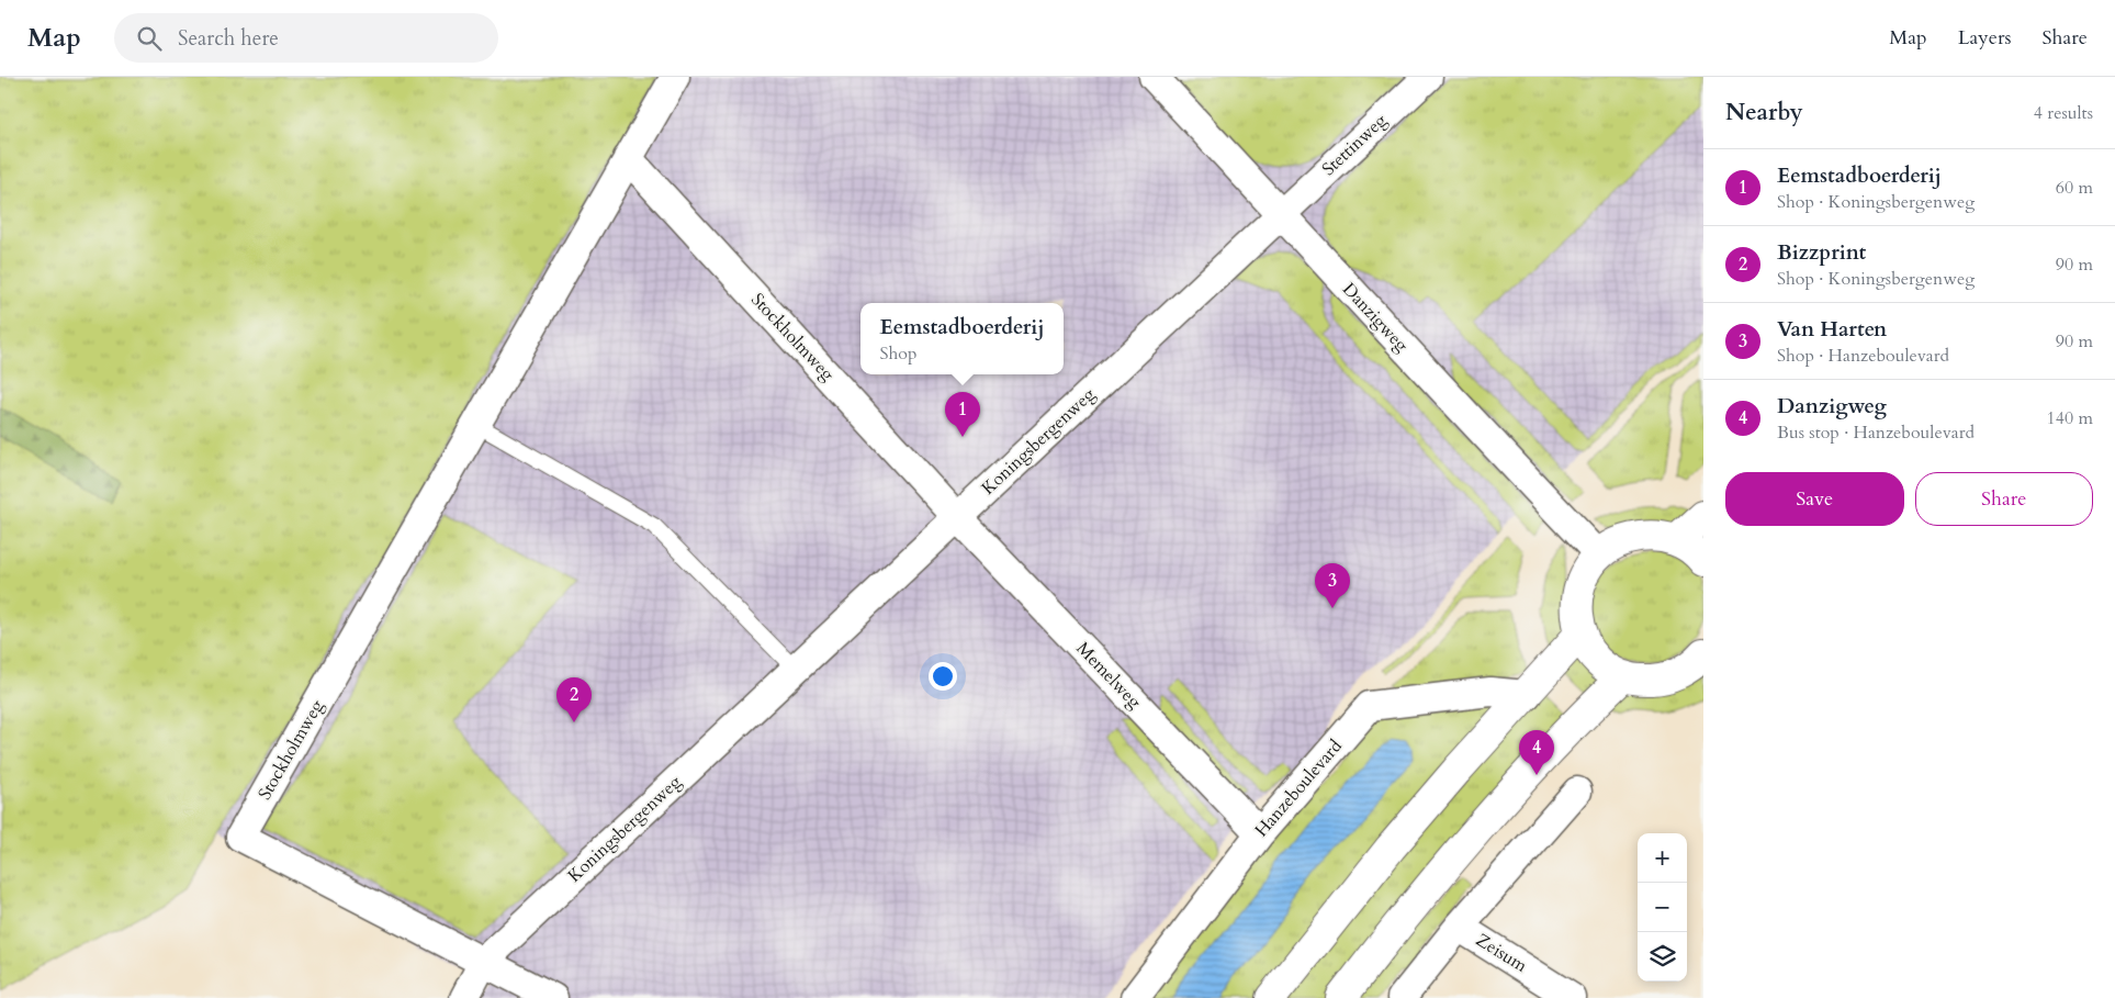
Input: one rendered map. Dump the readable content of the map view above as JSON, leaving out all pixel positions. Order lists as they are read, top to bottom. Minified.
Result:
{"streets":{"street":["Stettinweg","Danzigweg","Stockholmweg","Koningsbergenweg","Memelweg","Hanzeboulevard","Zeisum"]},"crossings":[["Stettinweg","Danzigweg"],["Stettinweg","Koningsbergenweg"],["Danzigweg","Koningsbergenweg"],["Stockholmweg","Koningsbergenweg"],["Stockholmweg","Memelweg"],["Koningsbergenweg","Memelweg"],["Memelweg","Hanzeboulevard"]],"page":{"header":"Map","search":"Search here","nav":["Map","Layers","Share"],"heading":["Nearby","4 results"],"list":[{"mark":"1","name":"Eemstadboerderij","note":"Shop · Koningsbergenweg","value":"60 m"},{"mark":"2","name":"Bizzprint","note":"Shop · Koningsbergenweg","value":"90 m"},{"mark":"3","name":"Van Harten","note":"Shop · Hanzeboulevard","value":"90 m"},{"mark":"4","name":"Danzigweg","note":"Bus stop · Hanzeboulevard","value":"140 m"}],"popup":["Eemstadboerderij","Shop"],"pins":["1","3","2","4"],"buttons":["Save","Share"],"map_buttons":["+","−"]}}
